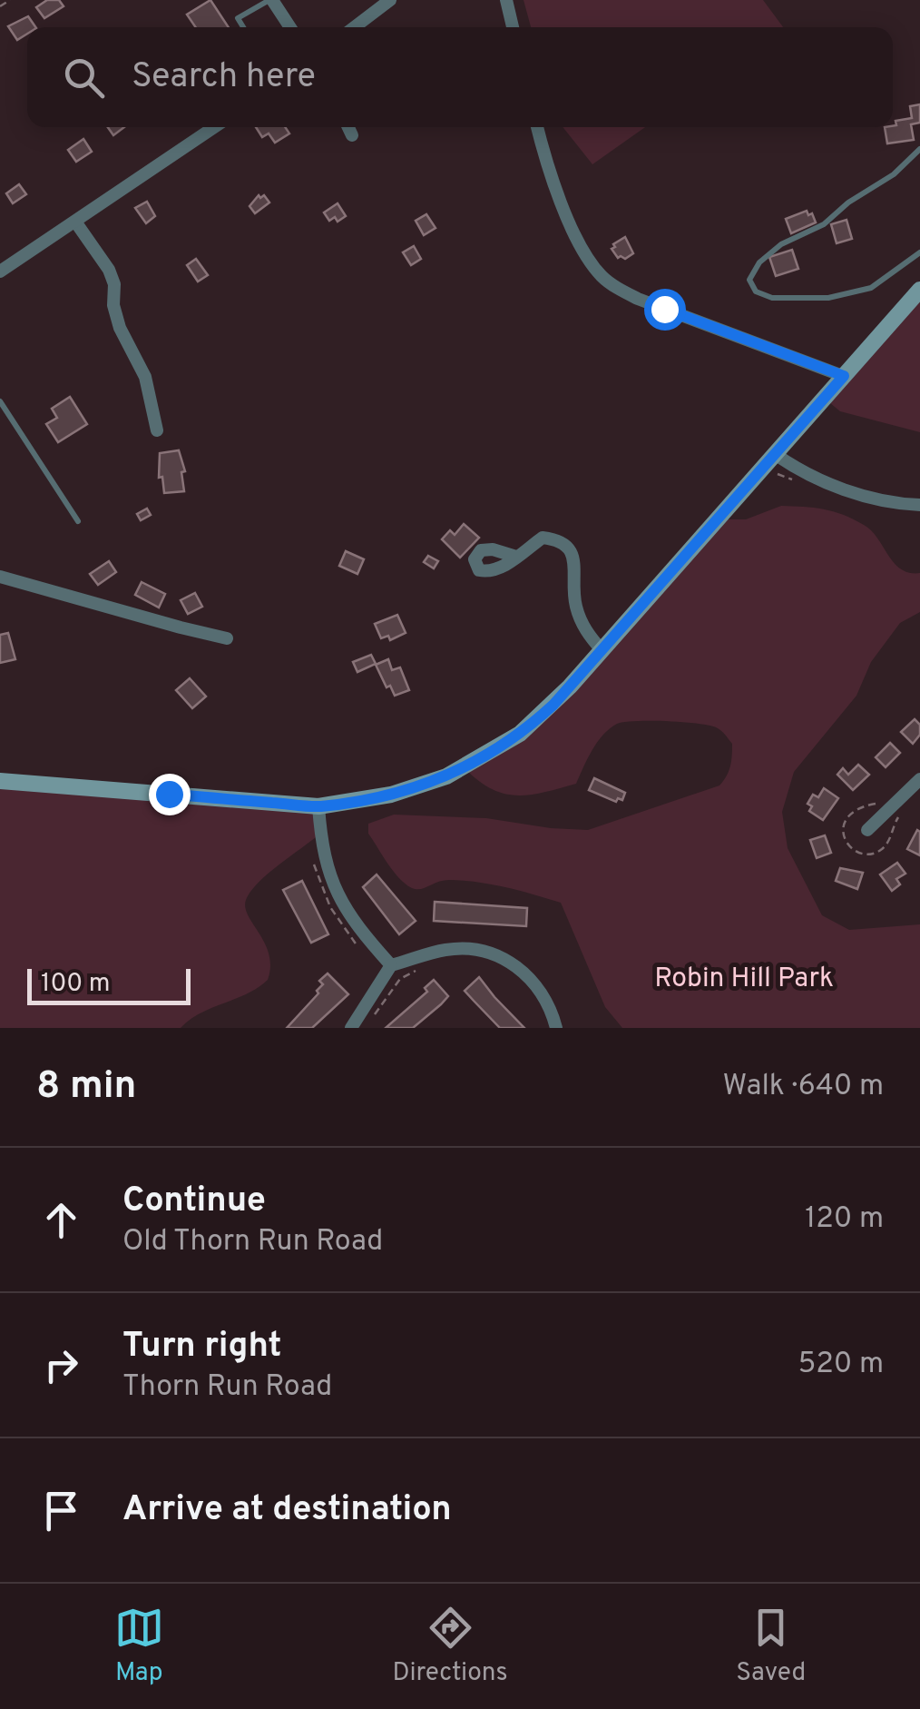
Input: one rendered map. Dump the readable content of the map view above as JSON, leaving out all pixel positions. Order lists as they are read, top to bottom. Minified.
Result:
{"parks":["Robin Hill Park"],"scale_bar":"100 m","page":{"search":"Search here","scale":"100 m","heading":["8 min","Walk · 640 m"],"list":[["Continue","Old Thorn Run Road","120 m"],["Turn right","Thorn Run Road","520 m"],"Arrive at destination"],"nav":["Map","Directions","Saved"]}}
